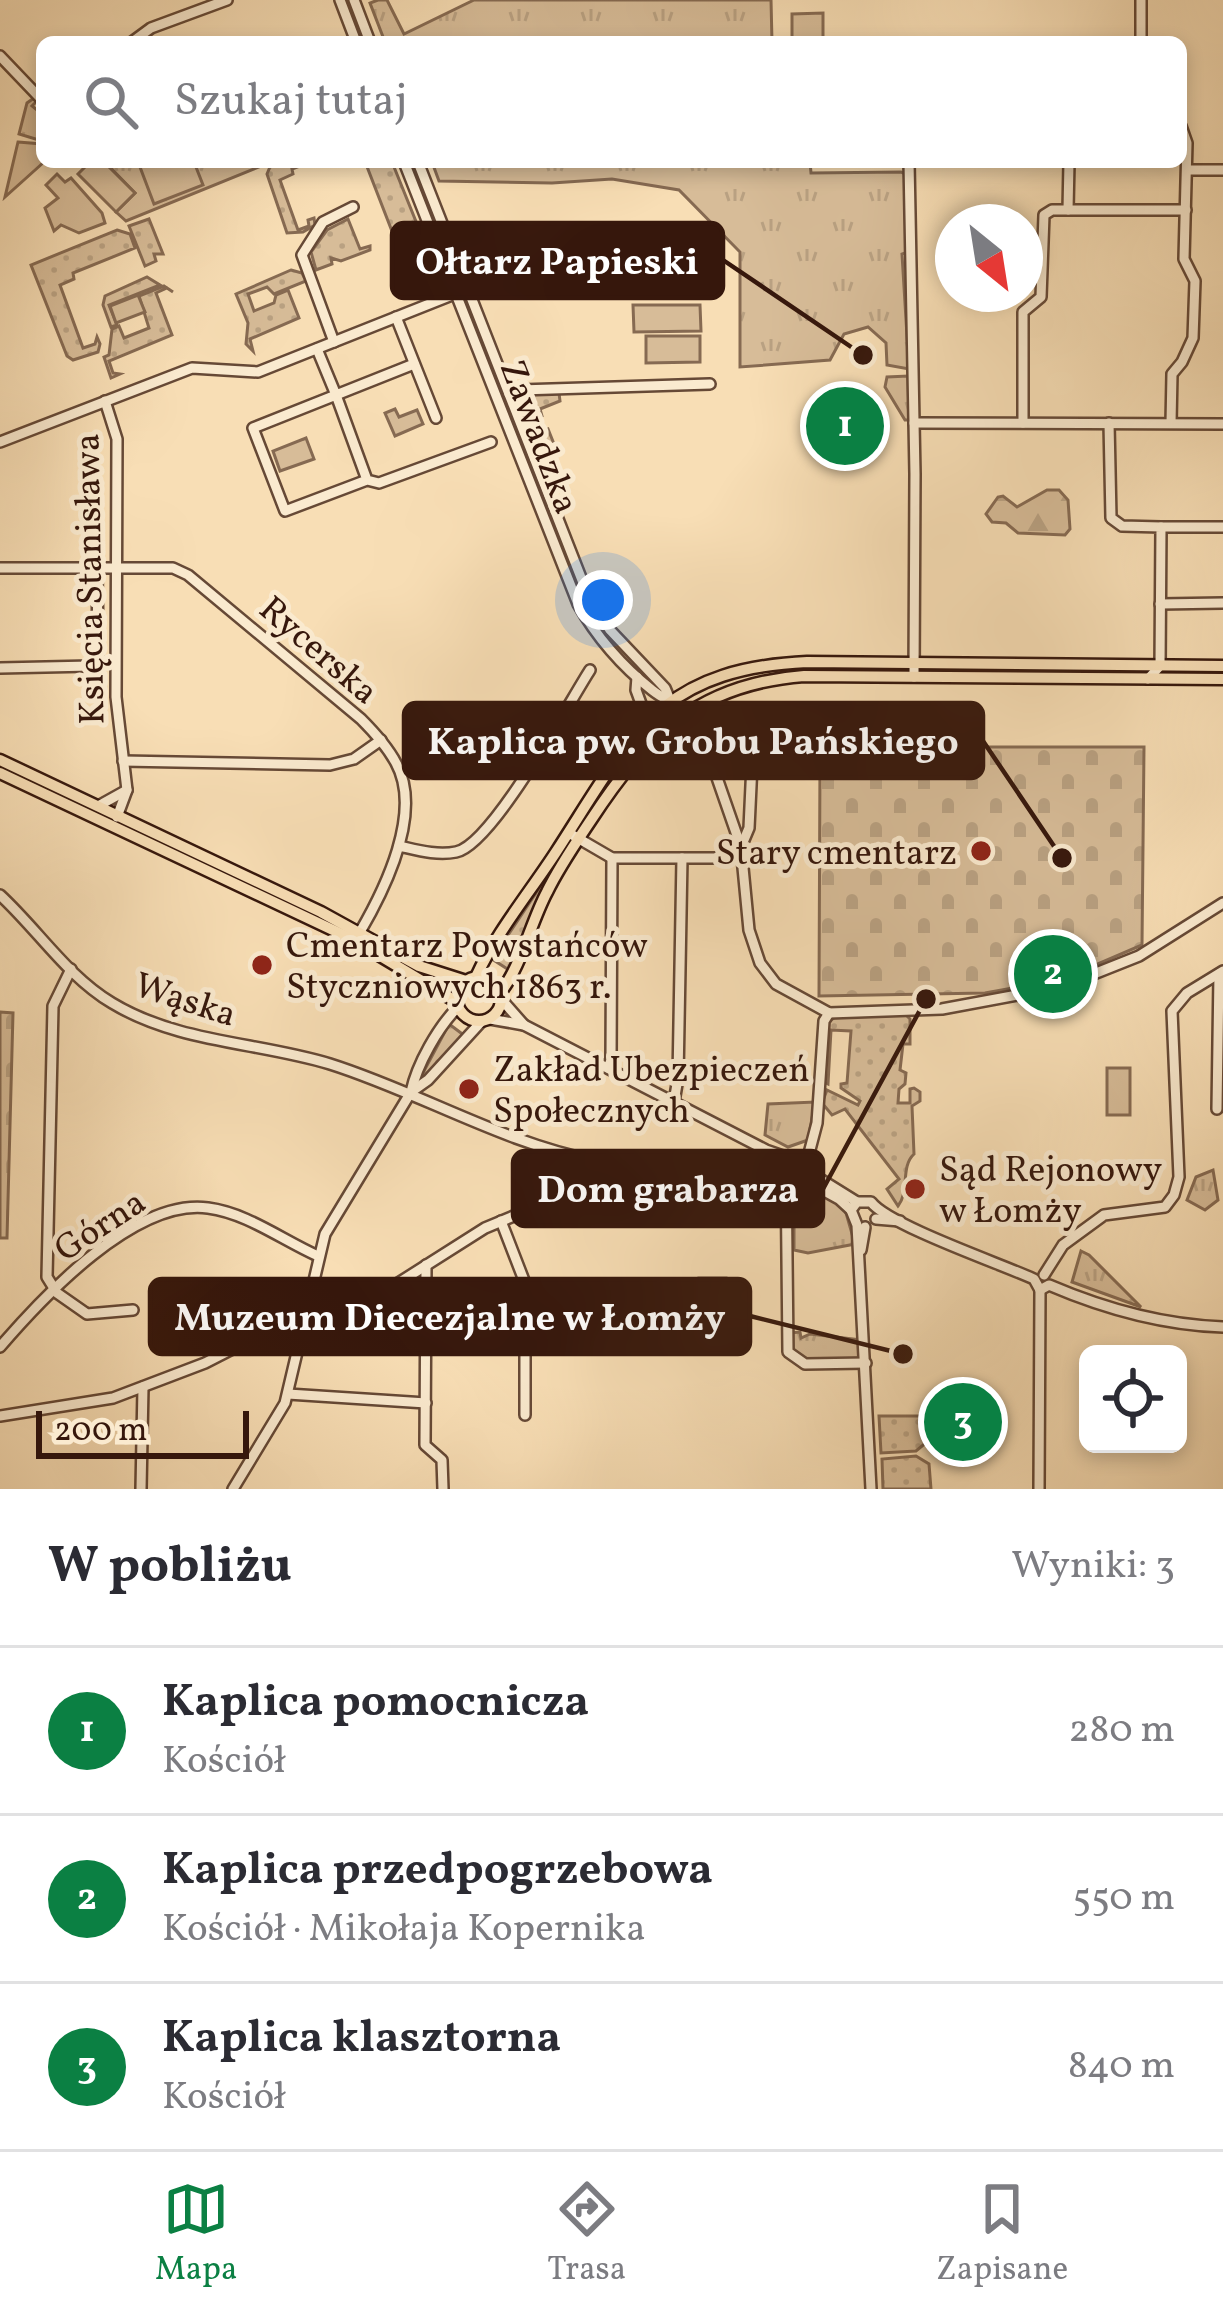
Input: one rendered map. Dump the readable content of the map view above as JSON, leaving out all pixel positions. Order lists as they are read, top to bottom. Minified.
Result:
{"streets":{"street":["Zawadzka","Księcia Stanisława","Rycerska","Wąska","Górna"]},"crossings":[["Księcia Stanisława","Rycerska"]],"places":["Ołtarz Papieski","Stary cmentarz","Kaplica pw. Grobu Pańskiego","Cmentarz Powstańców Styczniowych 1863 r.","Dom grabarza","Zakład Ubezpieczeń Społecznych","Sąd Rejonowy w Łomży","Muzeum Diecezjalne w Łomży"],"scale_bar":"200 m","north":"bottom right","page":{"search":"Szukaj tutaj","pins":["1","2","3"],"scale":"200 m","heading":["W pobliżu","Wyniki: 3"],"list":[{"mark":"1","name":"Kaplica pomocnicza","note":"Kościół","value":"280 m"},{"mark":"2","name":"Kaplica przedpogrzebowa","note":"Kościół · Mikołaja Kopernika","value":"550 m"},{"mark":"3","name":"Kaplica klasztorna","note":"Kościół","value":"840 m"}],"nav":["Mapa","Trasa","Zapisane"]}}
